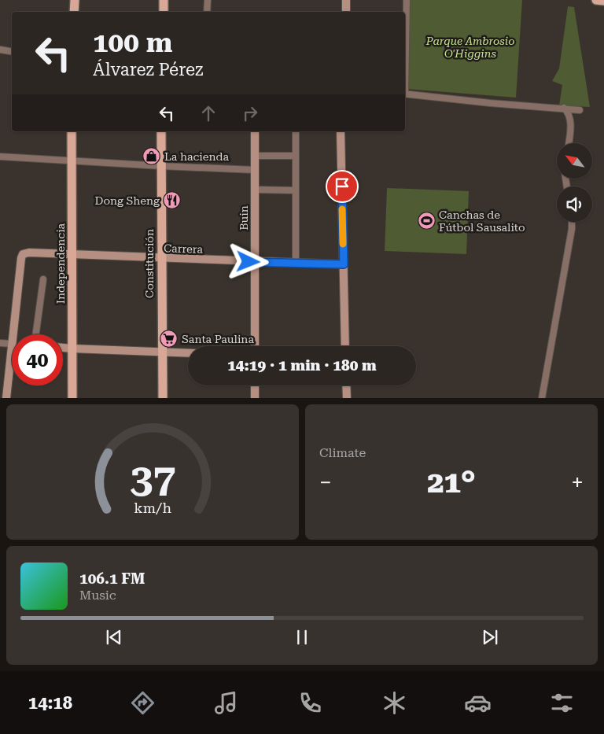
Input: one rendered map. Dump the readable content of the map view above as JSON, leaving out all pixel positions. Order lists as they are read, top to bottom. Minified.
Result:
{"streets":{"main road":["Independencia","Constitución"],"street":["Buin","Carrera"]},"crossings":[["Buin","Carrera"],["Carrera","Independencia"],["Carrera","Constitución"]],"parks":["Parque Ambrosio O'Higgins"],"places":{"shop":["La hacienda"],"restaurant":["Dong Sheng"],"sports":["Canchas de Fútbol Sausalito"],"supermarket":["Santa Paulina"]},"north":"top left","page":{"turn":["100 m","Álvarez Pérez"],"limit":"40","trip":"14:19 · 1 min · 180 m","tile":"Climate","heat":["−","21°","+"],"song":["106.1 FM","Music"],"tabs":"14:18","gauge":["37","km/h"]}}
